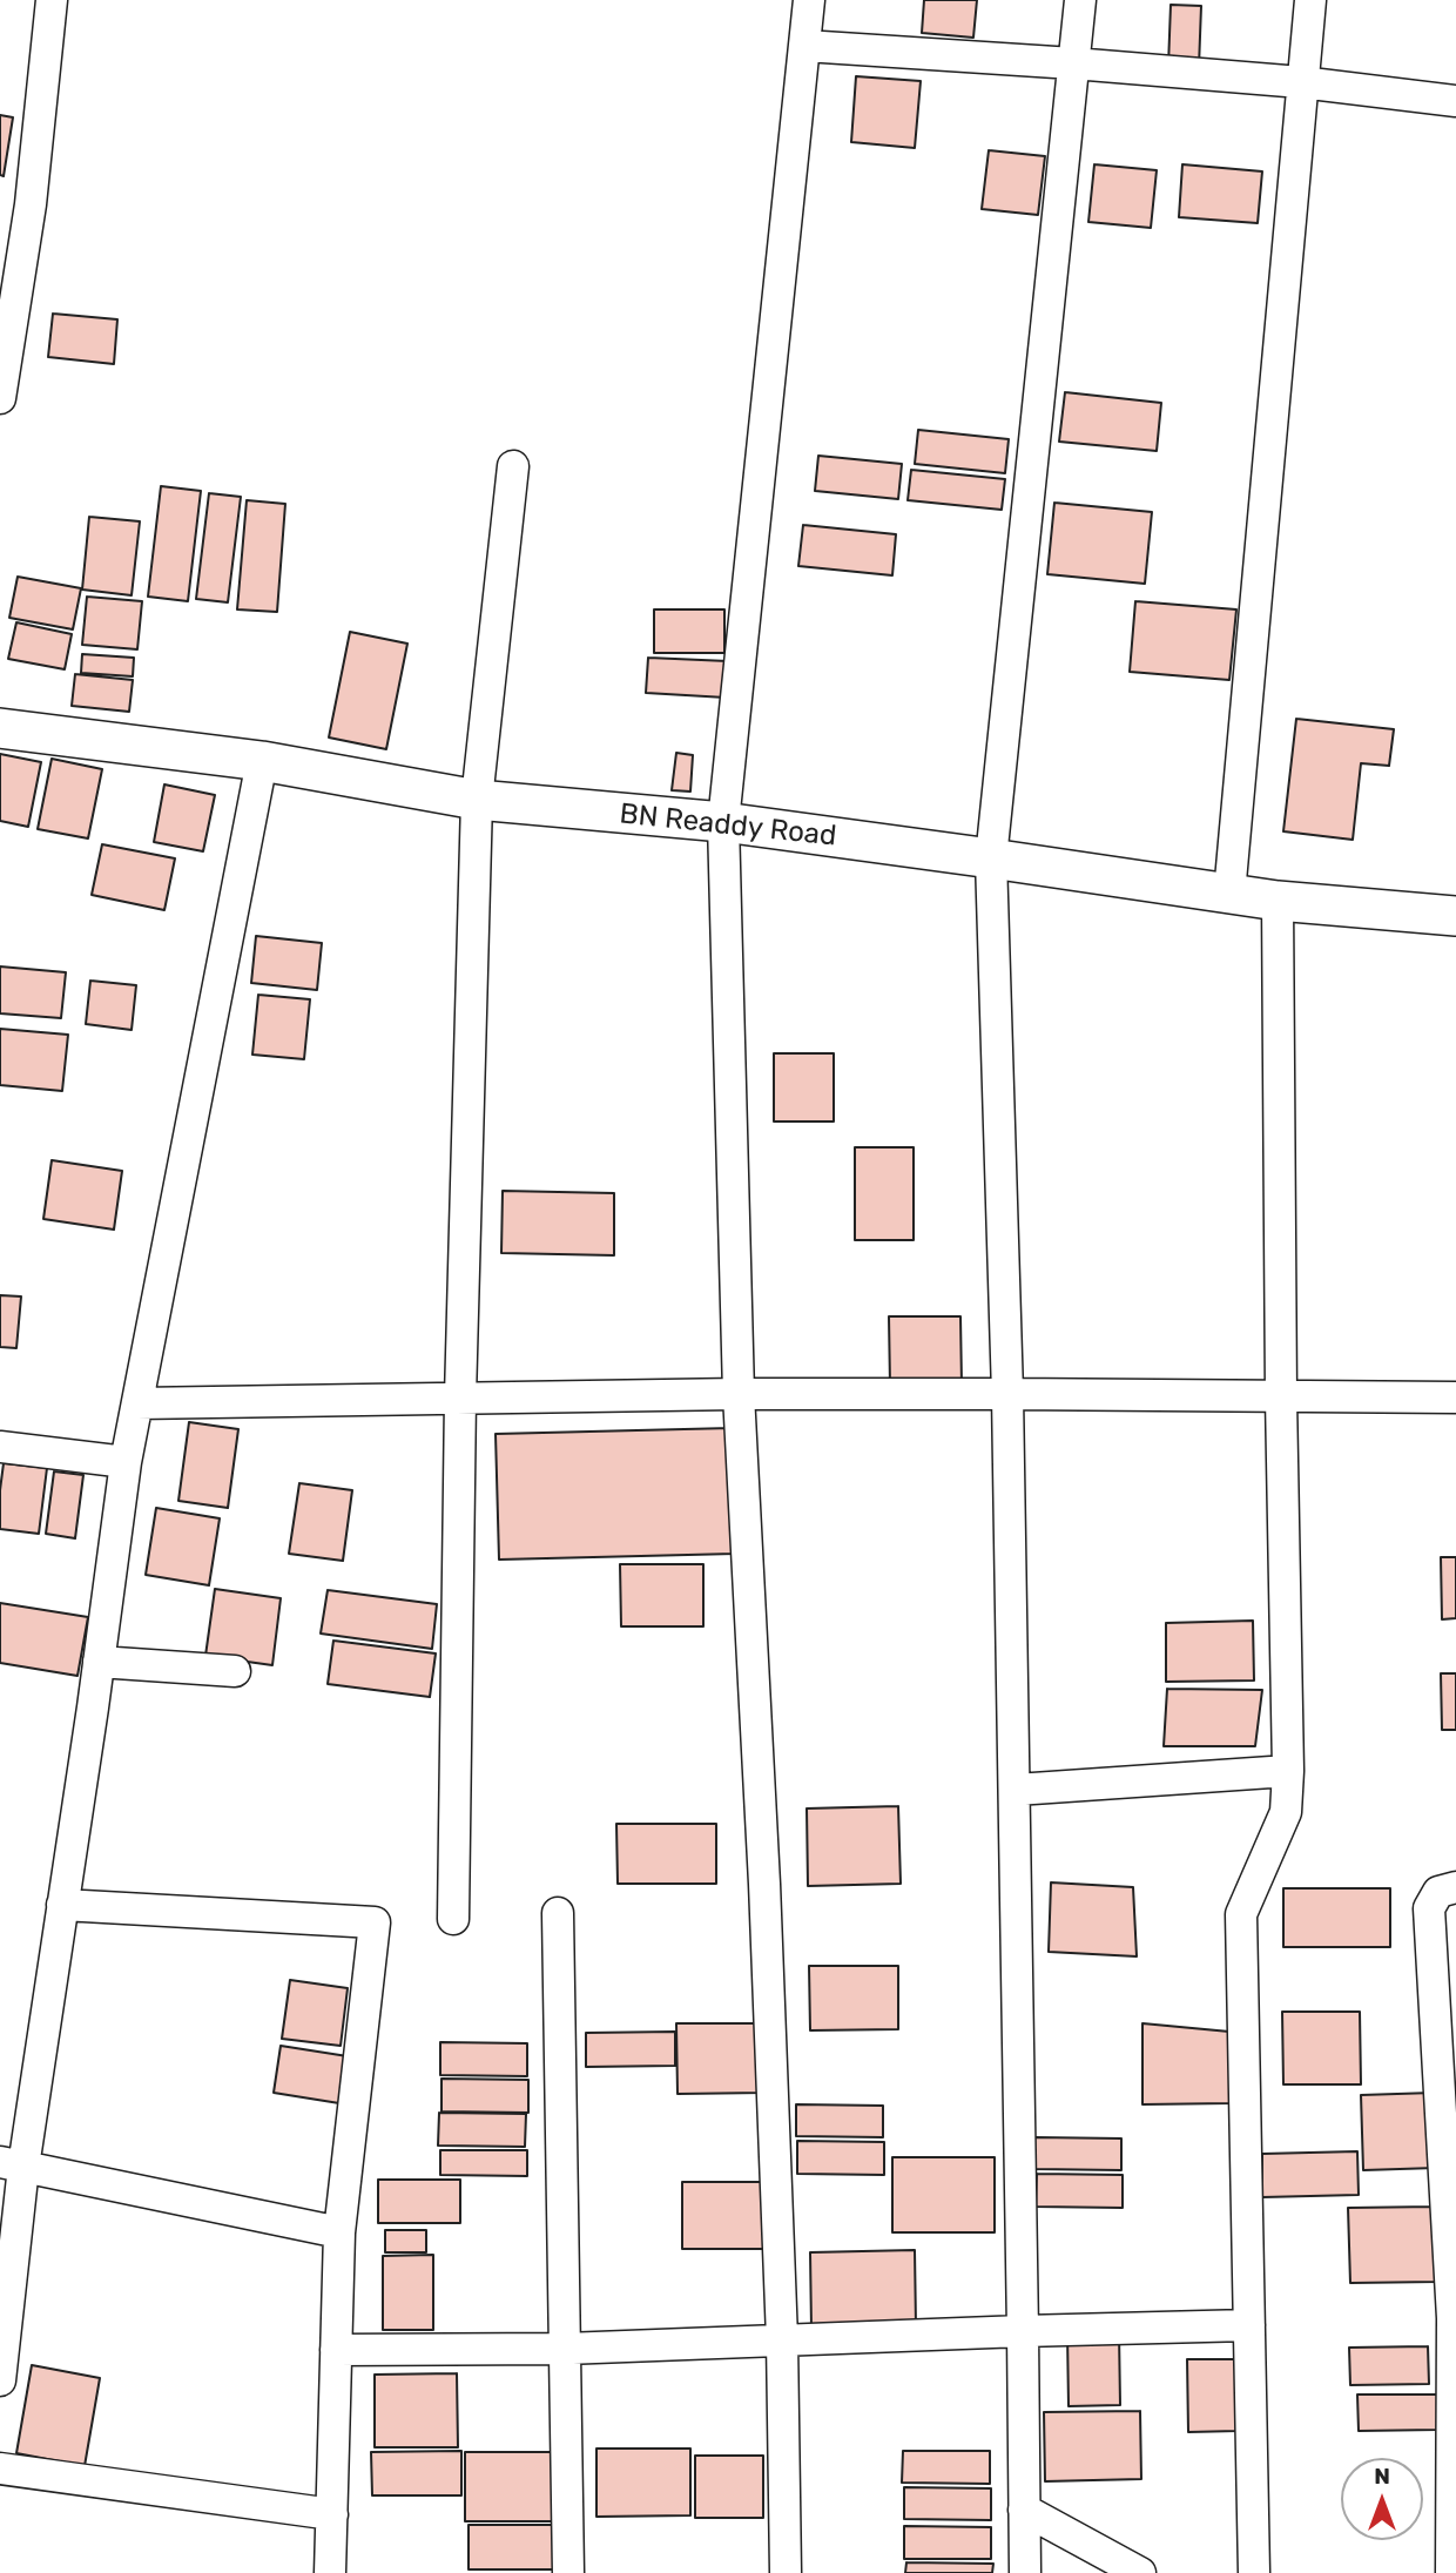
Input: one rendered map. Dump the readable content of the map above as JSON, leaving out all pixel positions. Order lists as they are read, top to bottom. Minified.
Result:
{"streets":{"street":["BN Readdy Road"]},"north":"top"}
